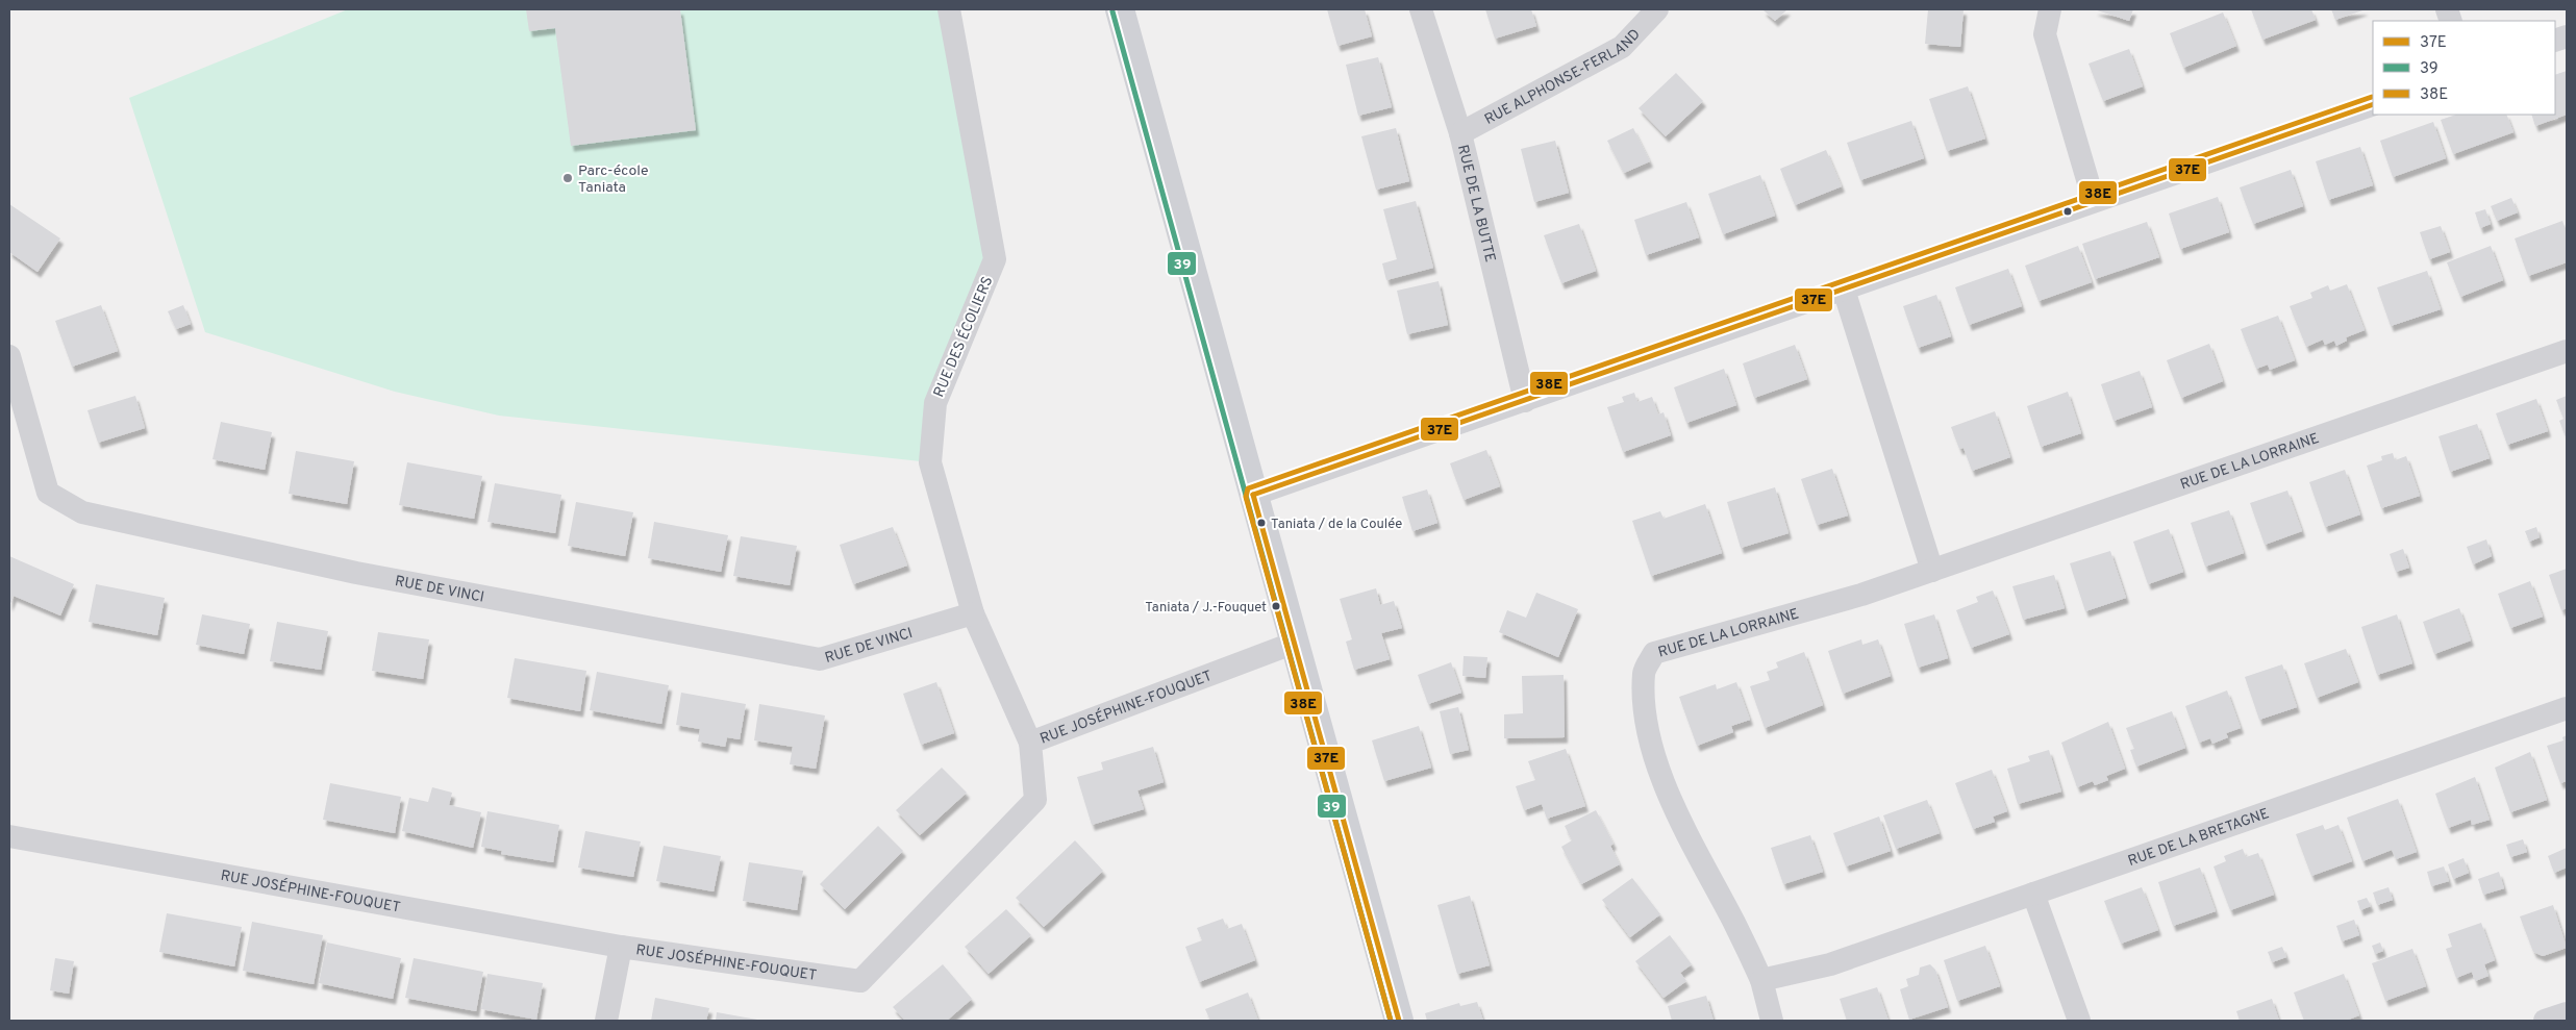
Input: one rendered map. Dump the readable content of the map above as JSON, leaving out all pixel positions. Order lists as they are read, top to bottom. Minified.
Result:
{"streets":{"street":["RUE ALPHONSE-FERLAND","RUE DE LA BUTTE","RUE DES ÉCOLIERS","RUE DE LA LORRAINE","RUE DE VINCI","RUE JOSÉPHINE-FOUQUET","RUE DE LA BRETAGNE"]},"crossings":[["RUE ALPHONSE-FERLAND","RUE DE LA BUTTE"],["RUE DES ÉCOLIERS","RUE DE VINCI"],["RUE DES ÉCOLIERS","RUE JOSÉPHINE-FOUQUET"],["RUE DE LA LORRAINE","RUE DE LA BRETAGNE"]],"places":["Parc-école Taniata","Taniata / de la Coulée","Taniata / J.-Fouquet"],"lines":["transit line 39","transit line 38E","transit line 37E"],"legend":["37E","39","38E"]}
